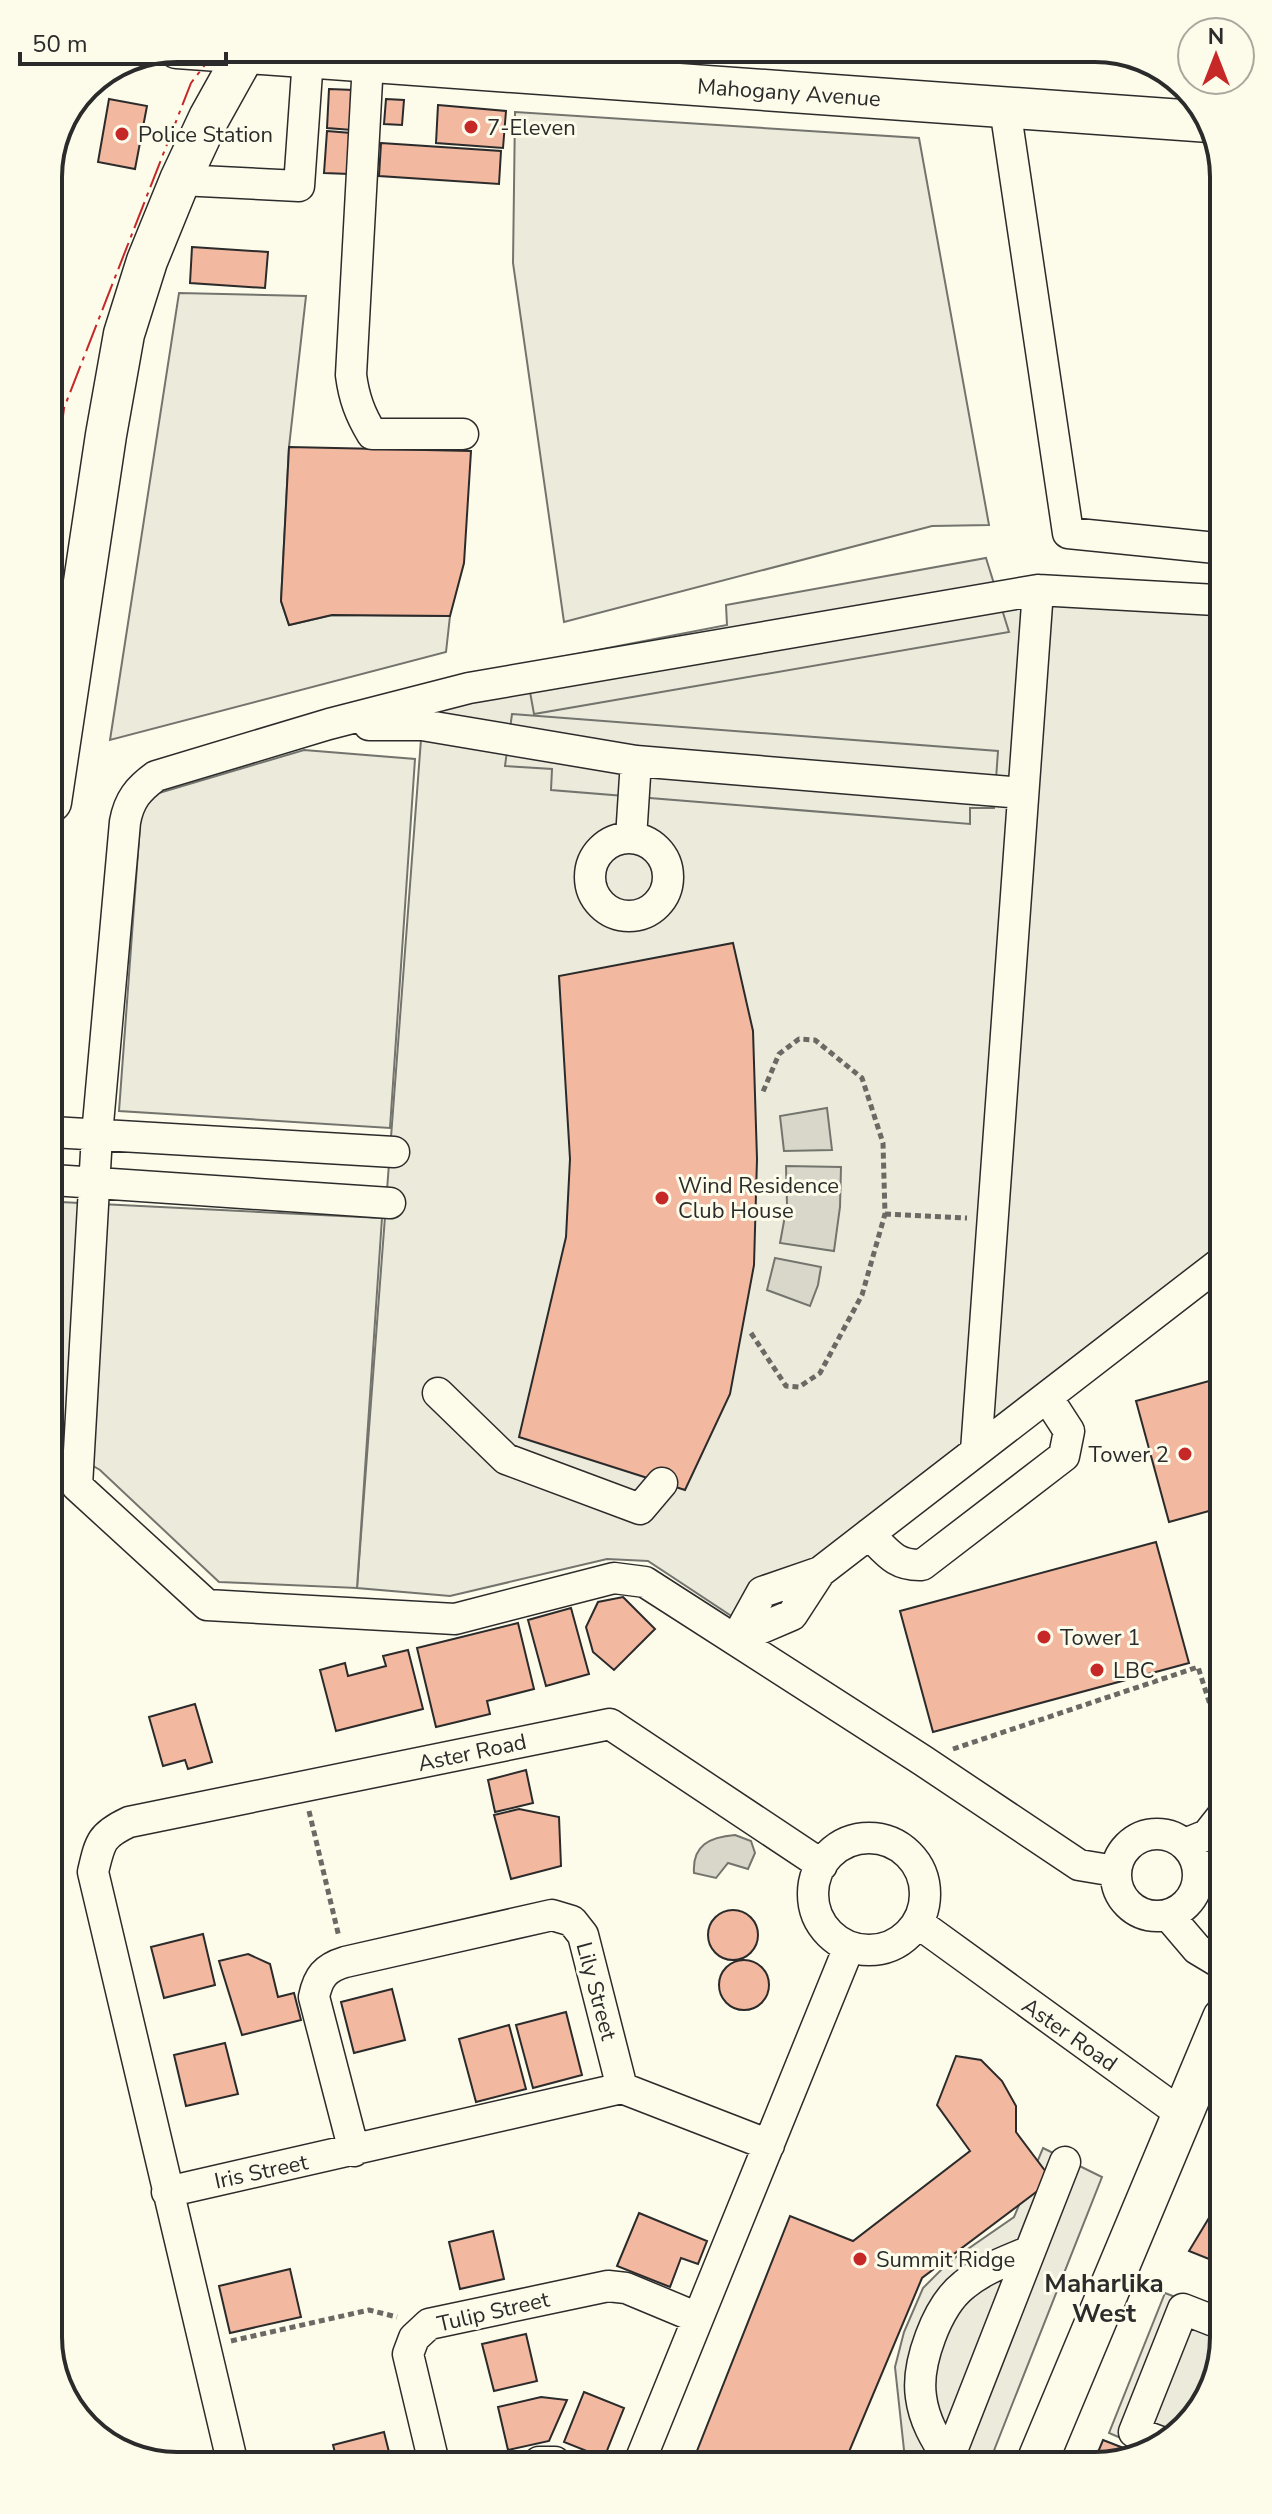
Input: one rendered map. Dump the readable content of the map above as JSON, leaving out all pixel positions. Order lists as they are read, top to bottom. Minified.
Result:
{"streets":{"main road":["Mahogany Avenue"],"street":["Aster Road","Lily Street","Iris Street","Tulip Street"]},"crossings":[["Aster Road","Iris Street"],["Lily Street","Iris Street"]],"districts":["Maharlika West"],"places":["7-Eleven","Police Station","Wind Residence Club House","Tower 2","Tower 1","LBC","Summit Ridge"],"scale_bar":"50 m","north":"top"}
